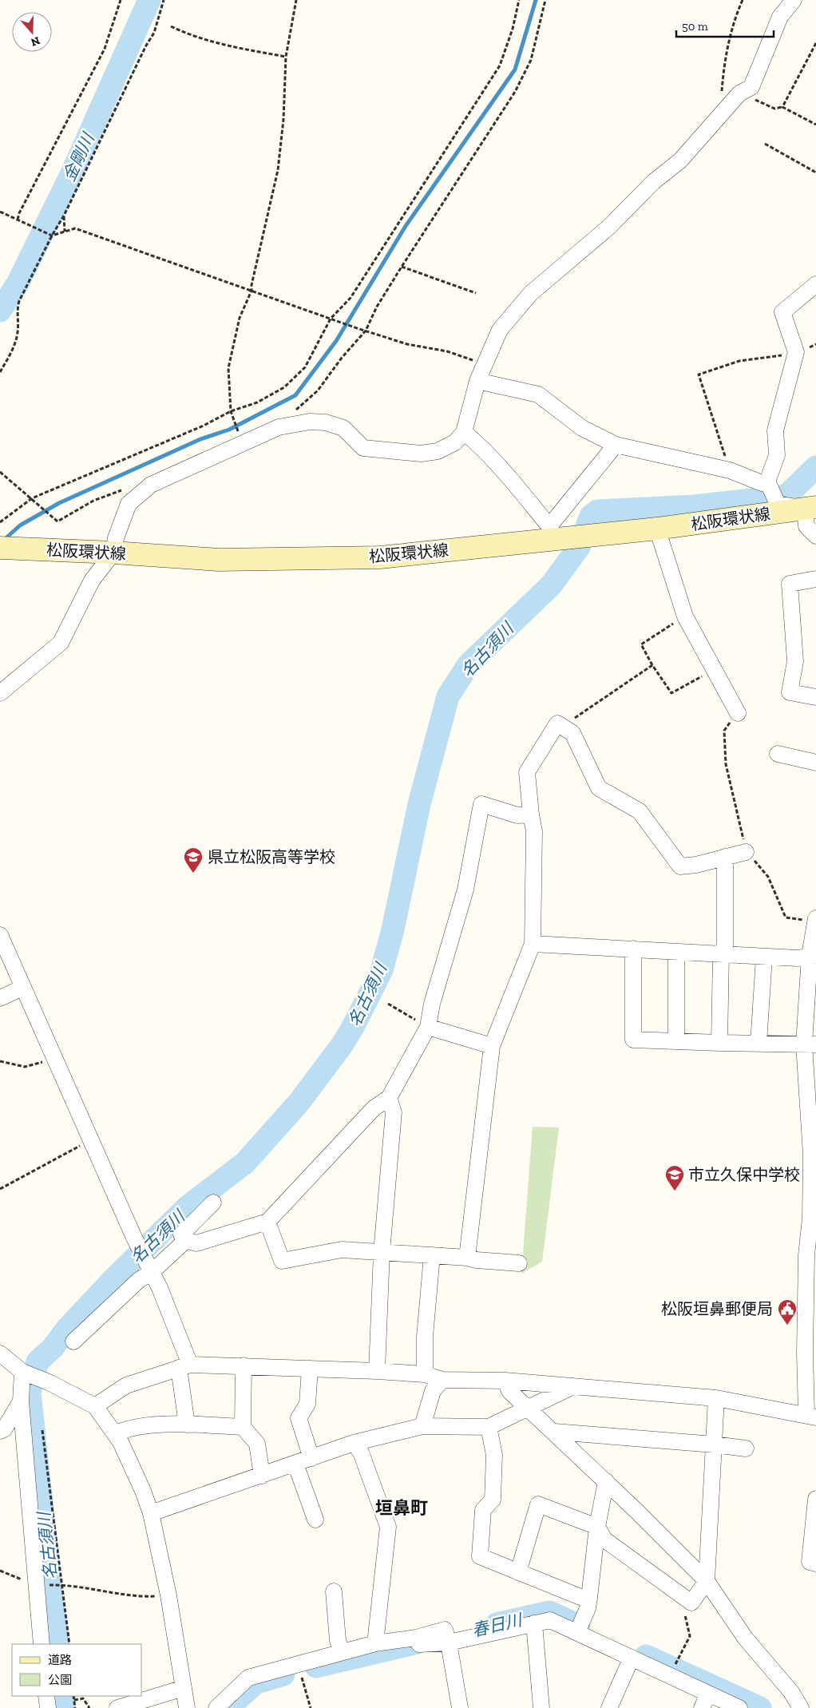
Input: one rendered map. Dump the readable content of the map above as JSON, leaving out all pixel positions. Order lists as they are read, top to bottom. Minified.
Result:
{"streets":{"main road":["松阪環状線"]},"districts":["垣鼻町"],"water":["金剛川","名古須川","春日川"],"places":{"school or university":["県立松阪高等学校","市立久保中学校"],"public building":["松阪垣鼻郵便局"]},"legend":["道路","公園"],"scale_bar":"50 m","north":"bottom"}
